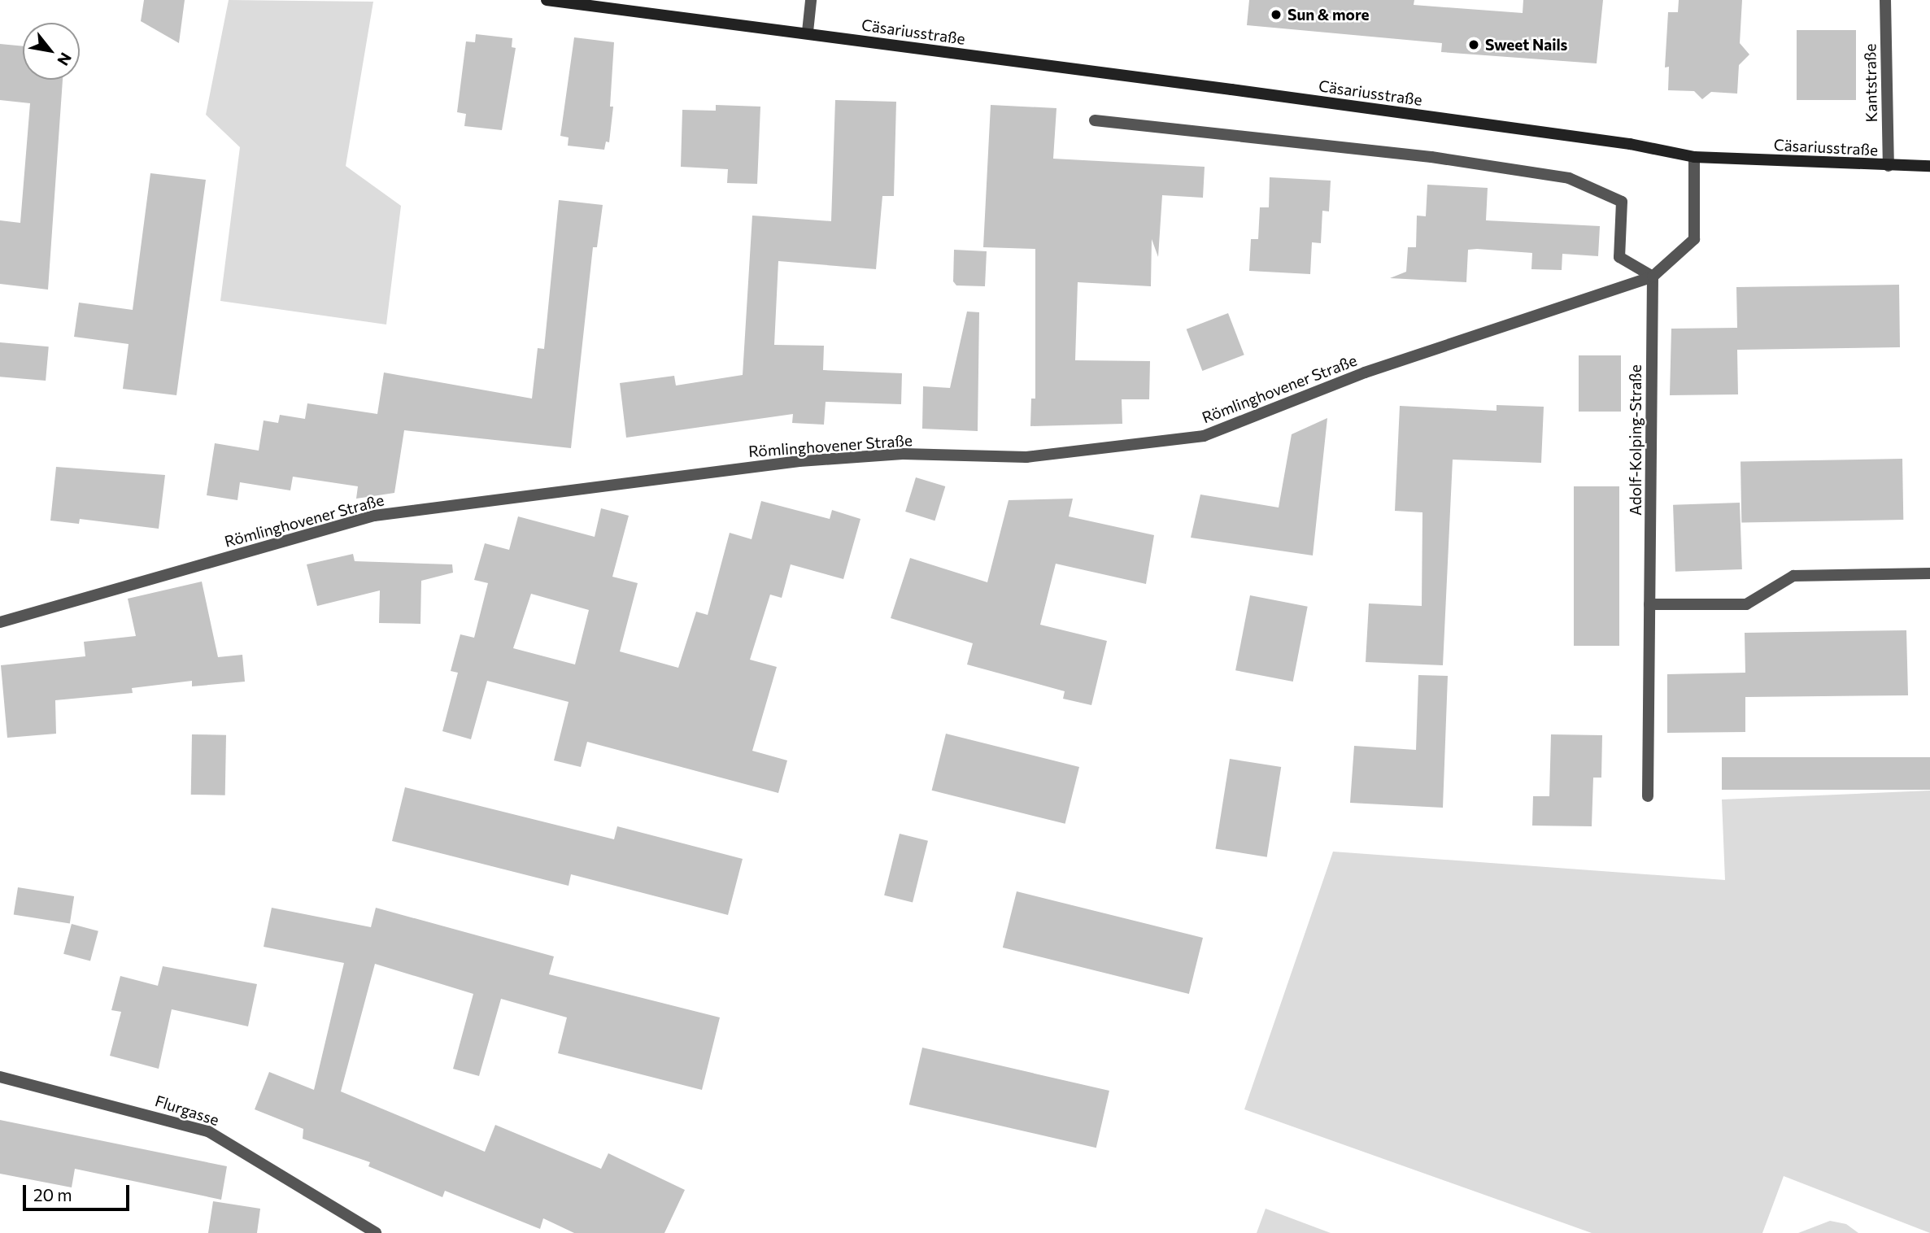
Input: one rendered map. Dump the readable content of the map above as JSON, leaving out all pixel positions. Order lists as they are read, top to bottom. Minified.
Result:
{"streets":{"main road":["Cäsariusstraße"],"street":["Kantstraße","Römlinghovener Straße","Adolf-Kolping-Straße","Flurgasse"]},"crossings":[["Cäsariusstraße","Kantstraße"],["Cäsariusstraße","Römlinghovener Straße"],["Römlinghovener Straße","Adolf-Kolping-Straße"]],"places":["Sun & more","Sweet Nails"],"scale_bar":"20 m","north":"bottom right"}
